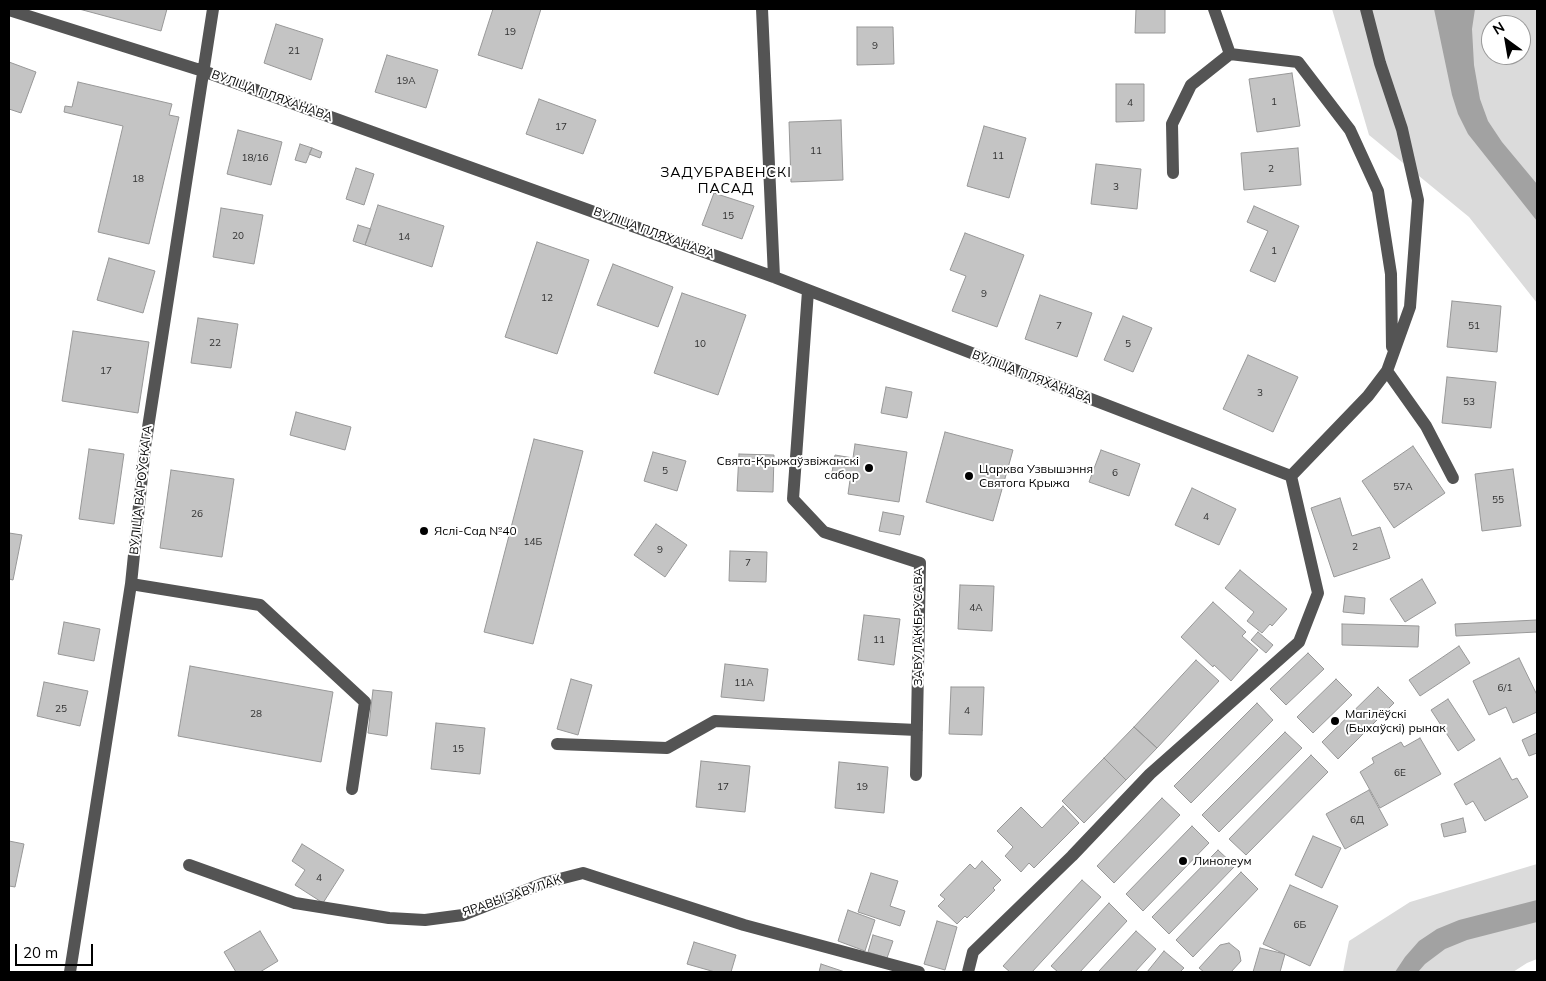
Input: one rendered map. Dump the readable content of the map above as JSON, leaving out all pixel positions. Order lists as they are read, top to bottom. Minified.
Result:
{"streets":{"street":["ВУЛІЦА ПЛЯХАНАВА","ВУЛІЦА ВАРОЎСКАГА","ЗАВУЛАК БРУСАВА","ЯРАВЫ ЗАВУЛАК"]},"crossings":[["ВУЛІЦА ПЛЯХАНАВА","ВУЛІЦА ВАРОЎСКАГА"],["ВУЛІЦА ПЛЯХАНАВА","ЗАВУЛАК БРУСАВА"]],"districts":["ЗАДУБРАВЕНСКІ ПАСАД"],"places":["Свята-Крыжаўзвіжанскі сабор","Царква Узвышэння Святога Крыжа","Яслі-Сад №40","Магілёўскі (Быхаўскі) рынак","Линолеум"],"house_numbers":["19","9","21","19А","1","4","17","11","11","18/16","2","18","3","15","20","14","1","9","12","7","51","22","10","5","17","3","53","5","6","57А","55","26","4","14Б","2","9","7","4А","11","11А","6/1","25","4","28","15","6Е","17","19","6Д","4","6Б"],"scale_bar":"20 m","north":"top left"}
